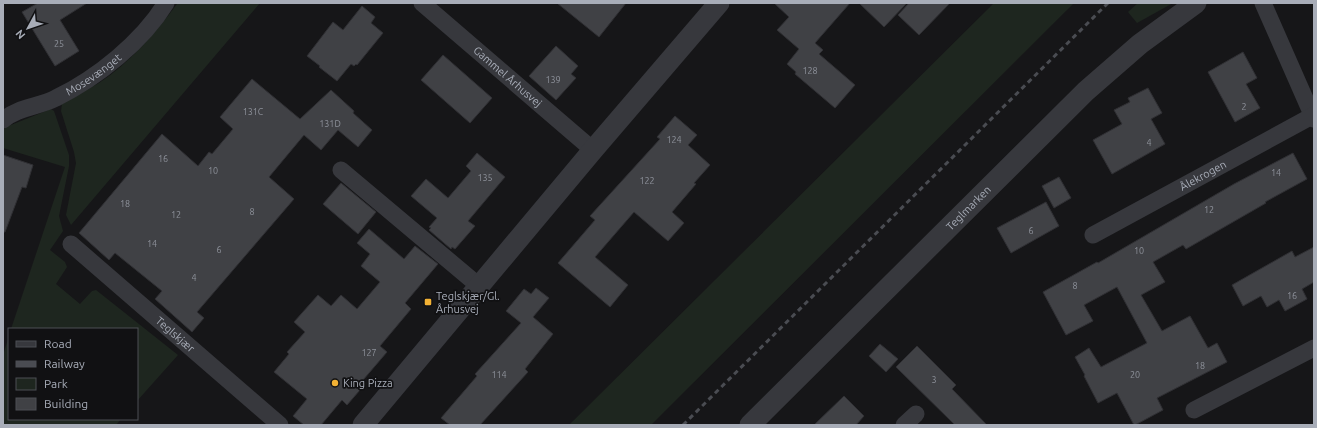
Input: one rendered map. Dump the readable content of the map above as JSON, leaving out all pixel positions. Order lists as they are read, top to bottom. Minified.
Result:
{"streets":{"street":["Mosevænget","Gammel Århusvej","Ålekrogen","Teglmarken","Teglskjær"]},"places":{"transit":["Teglskjær/Gl. Århusvej"],"other":["King Pizza"]},"house_numbers":["25","128","139","2","131C","131D","124","4","16","10","14","135","122","18","12","8","12","6","14","6","10","4","8","16","127","18","114","20","3"],"legend":["Road","Railway","Park","Building"],"north":"bottom left"}
